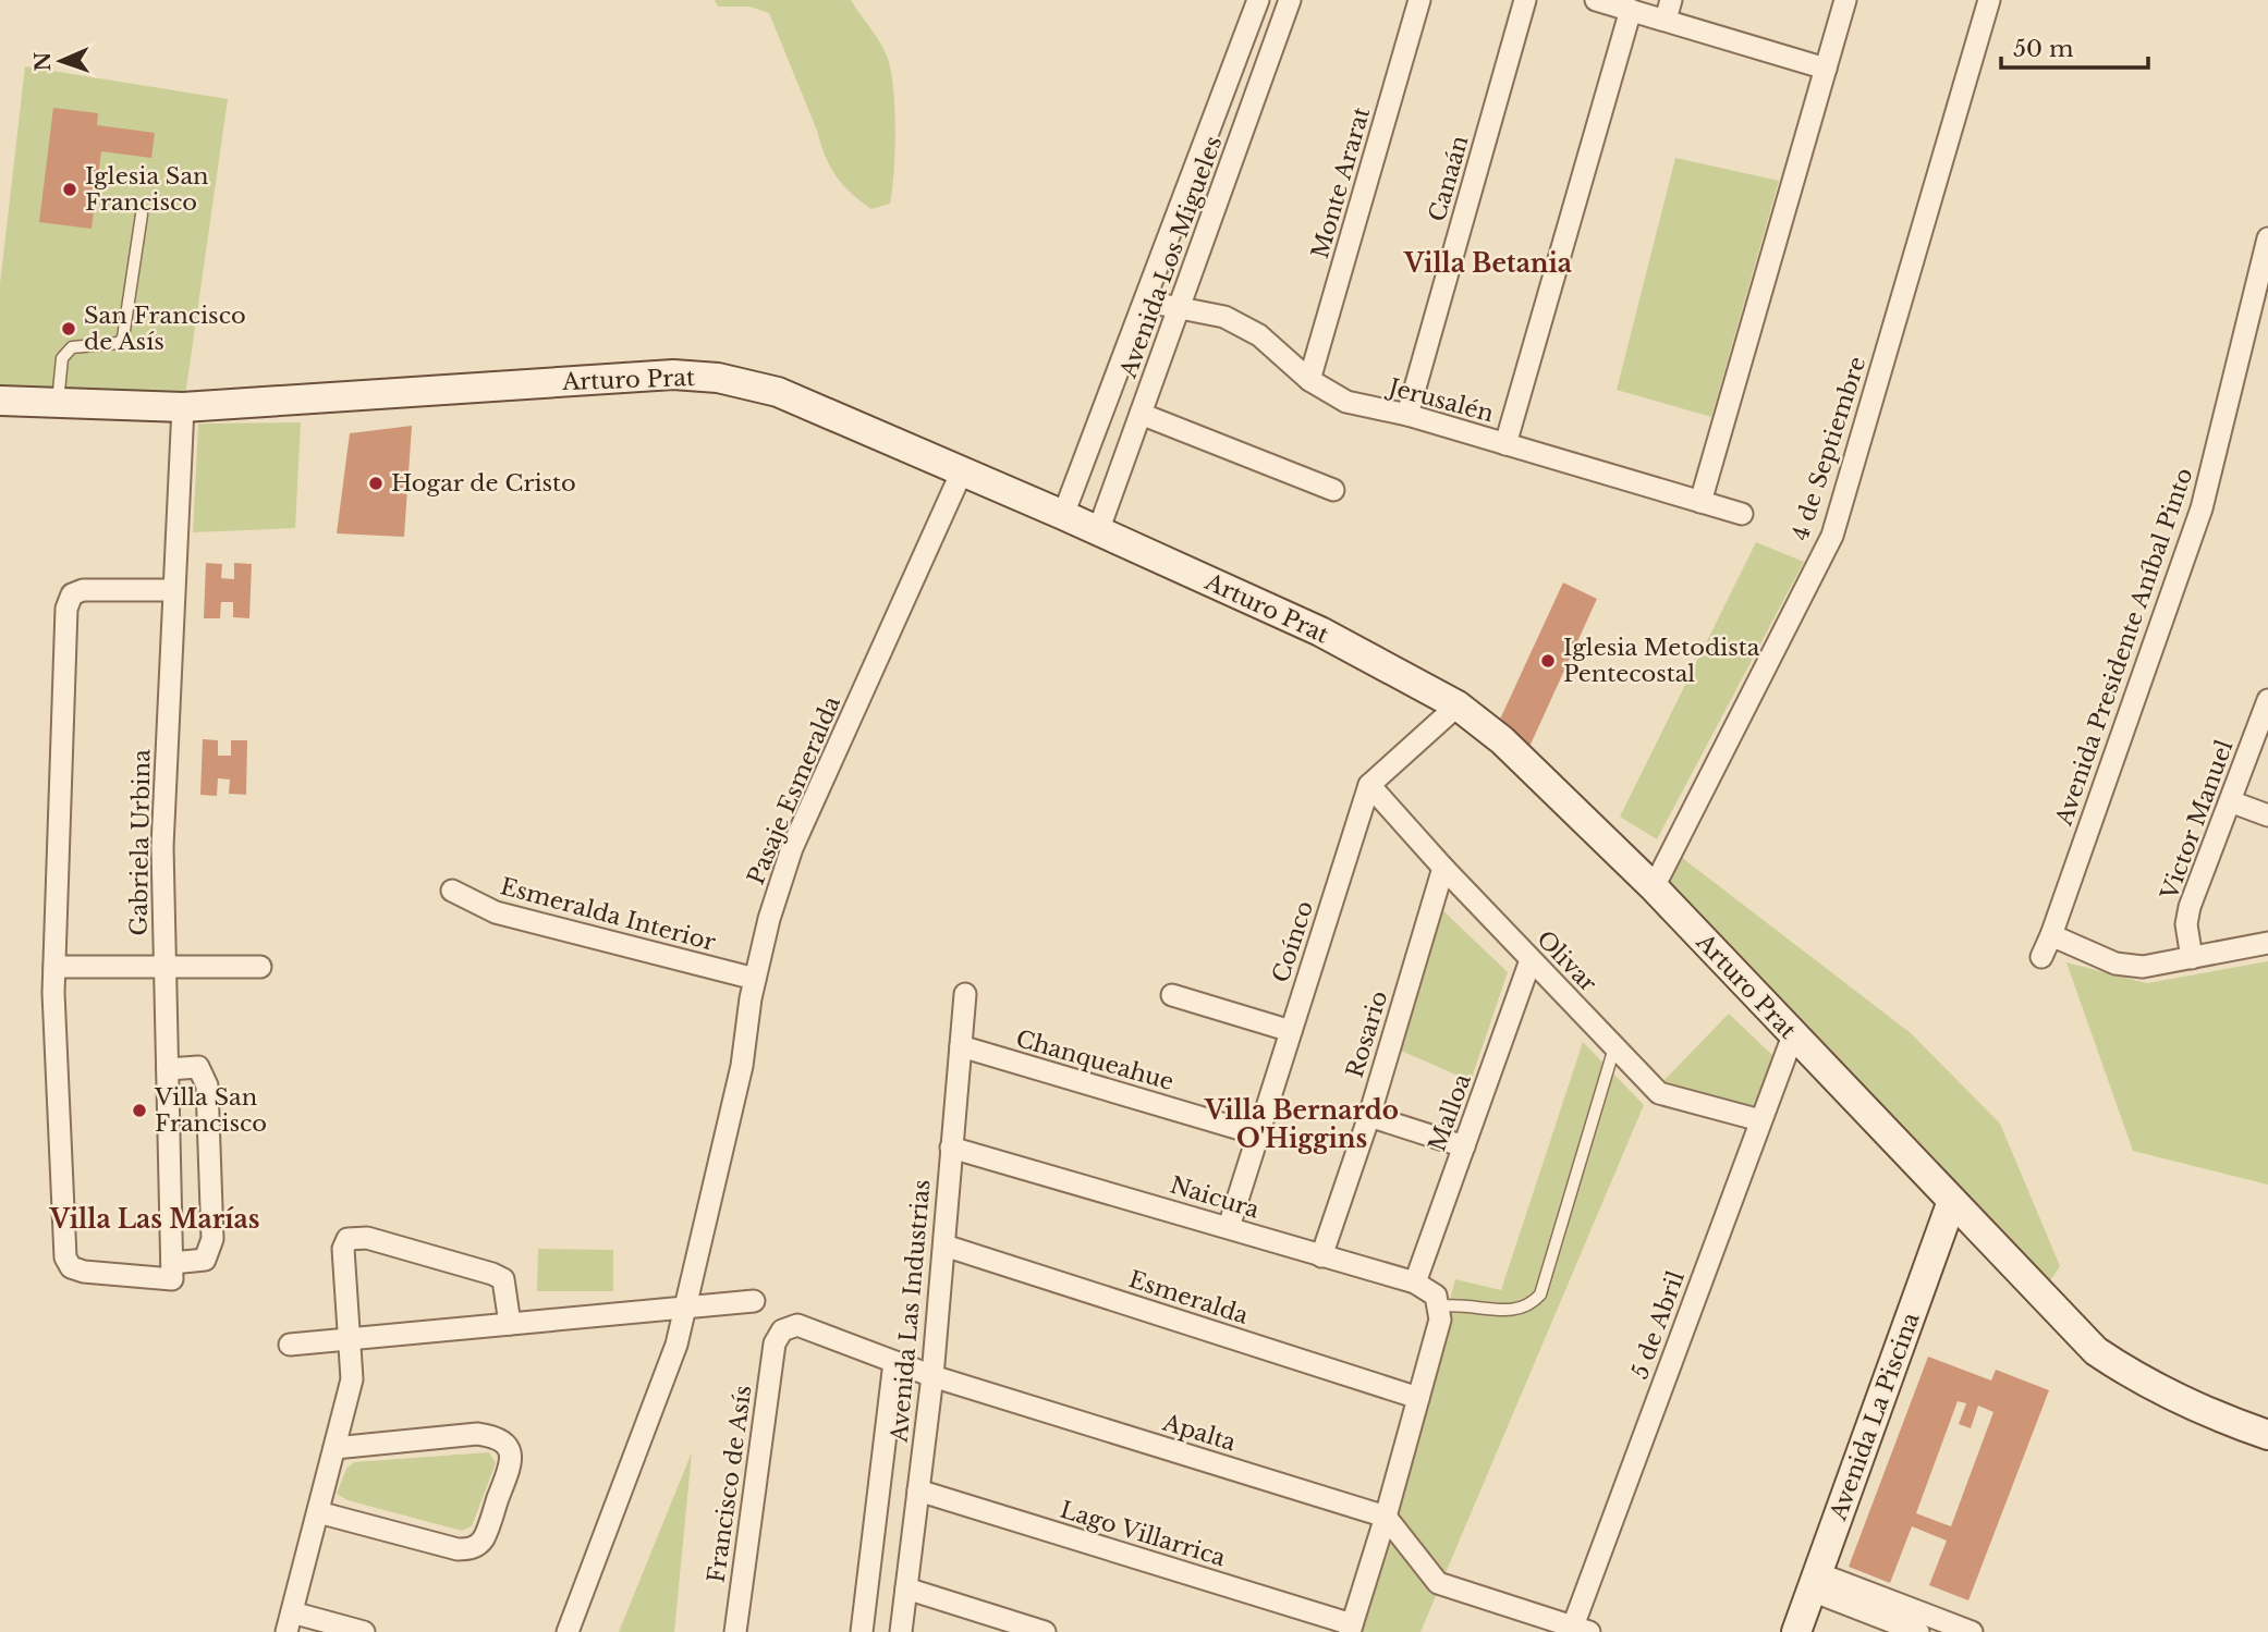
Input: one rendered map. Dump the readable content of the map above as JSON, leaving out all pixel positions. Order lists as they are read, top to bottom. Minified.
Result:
{"streets":{"main road":["Arturo Prat","Avenida La Piscina"],"street":["Canaán","Monte Ararat","Avenida Los Migueles","Jerusalén","4 de Septiembre","Avenida Presidente Aníbal Pinto","Pasaje Esmeralda","Victor Manuel","Gabriela Urbina","Esmeralda Interior","Coínco","Olivar","Rosario","Chanqueahue","Malloa","Naicura","Esmeralda","Avenida Las Industrias","5 de Abril","Apalta","Francisco de Asís","Lago Villarrica"]},"crossings":[["Canaán","Jerusalén"],["Monte Ararat","Jerusalén"],["Avenida Los Migueles","Arturo Prat"],["Avenida Los Migueles","Jerusalén"],["Arturo Prat","4 de Septiembre"],["Arturo Prat","Pasaje Esmeralda"],["Arturo Prat","Gabriela Urbina"],["Arturo Prat","5 de Abril"],["Arturo Prat","Avenida La Piscina"],["Pasaje Esmeralda","Esmeralda Interior"],["Coínco","Olivar"],["Coínco","Chanqueahue"],["Coínco","Naicura"],["Olivar","Rosario"],["Olivar","Malloa"],["Olivar","5 de Abril"],["Rosario","Naicura"],["Chanqueahue","Avenida Las Industrias"],["Malloa","Naicura"],["Naicura","Avenida Las Industrias"],["Esmeralda","Avenida Las Industrias"],["Avenida Las Industrias","Apalta"],["Avenida Las Industrias","Lago Villarrica"],["Apalta","Francisco de Asís"]],"districts":["Villa Betania","Villa Bernardo O'Higgins","Villa Las Marías"],"places":["Iglesia San Francisco","San Francisco de Asís","Hogar de Cristo","Iglesia Metodista Pentecostal","Villa San Francisco"],"scale_bar":"50 m","north":"left"}
